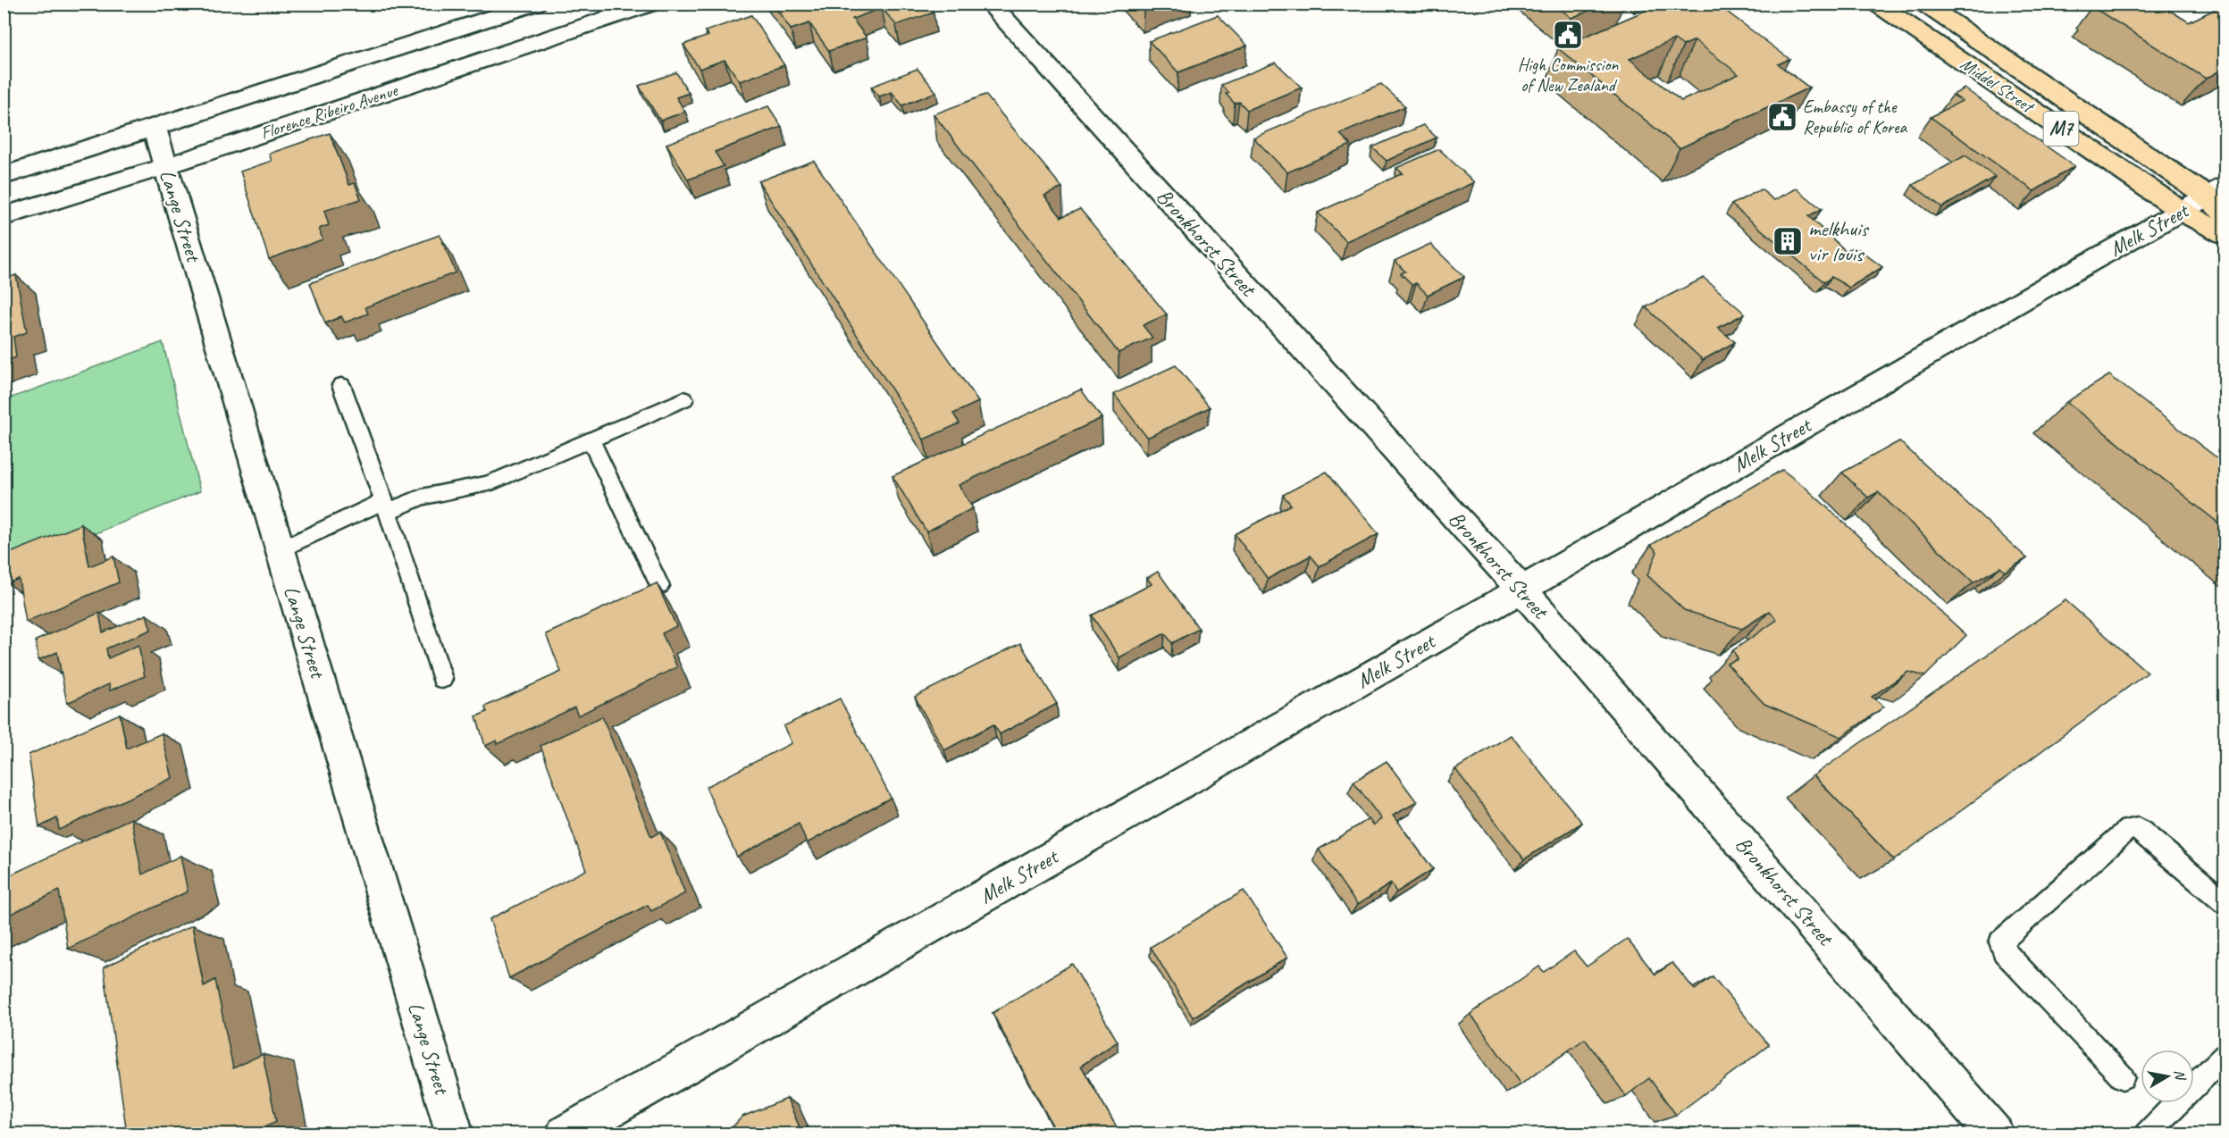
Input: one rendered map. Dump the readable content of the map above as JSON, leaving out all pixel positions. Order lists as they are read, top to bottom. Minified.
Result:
{"streets":{"main road":["Middel Street","M7"],"street":["Florence Ribeiro Avenue","Lange Street","Melk Street","Bronkhorst Street"]},"crossings":[["Middel Street","Melk Street"],["Florence Ribeiro Avenue","Lange Street"],["Melk Street","Bronkhorst Street"]],"places":{"public building":["High Commission of New Zealand","Embassy of the Republic of Korea"],"building":["melkhuis vir louis"]},"north":"right"}
